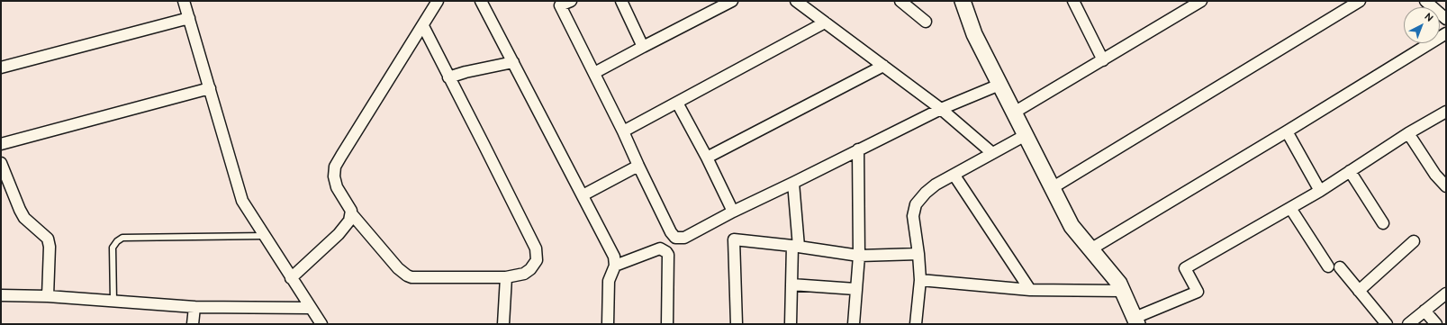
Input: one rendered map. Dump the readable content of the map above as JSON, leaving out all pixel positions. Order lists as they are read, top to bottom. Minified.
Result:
{"north":"top right"}
